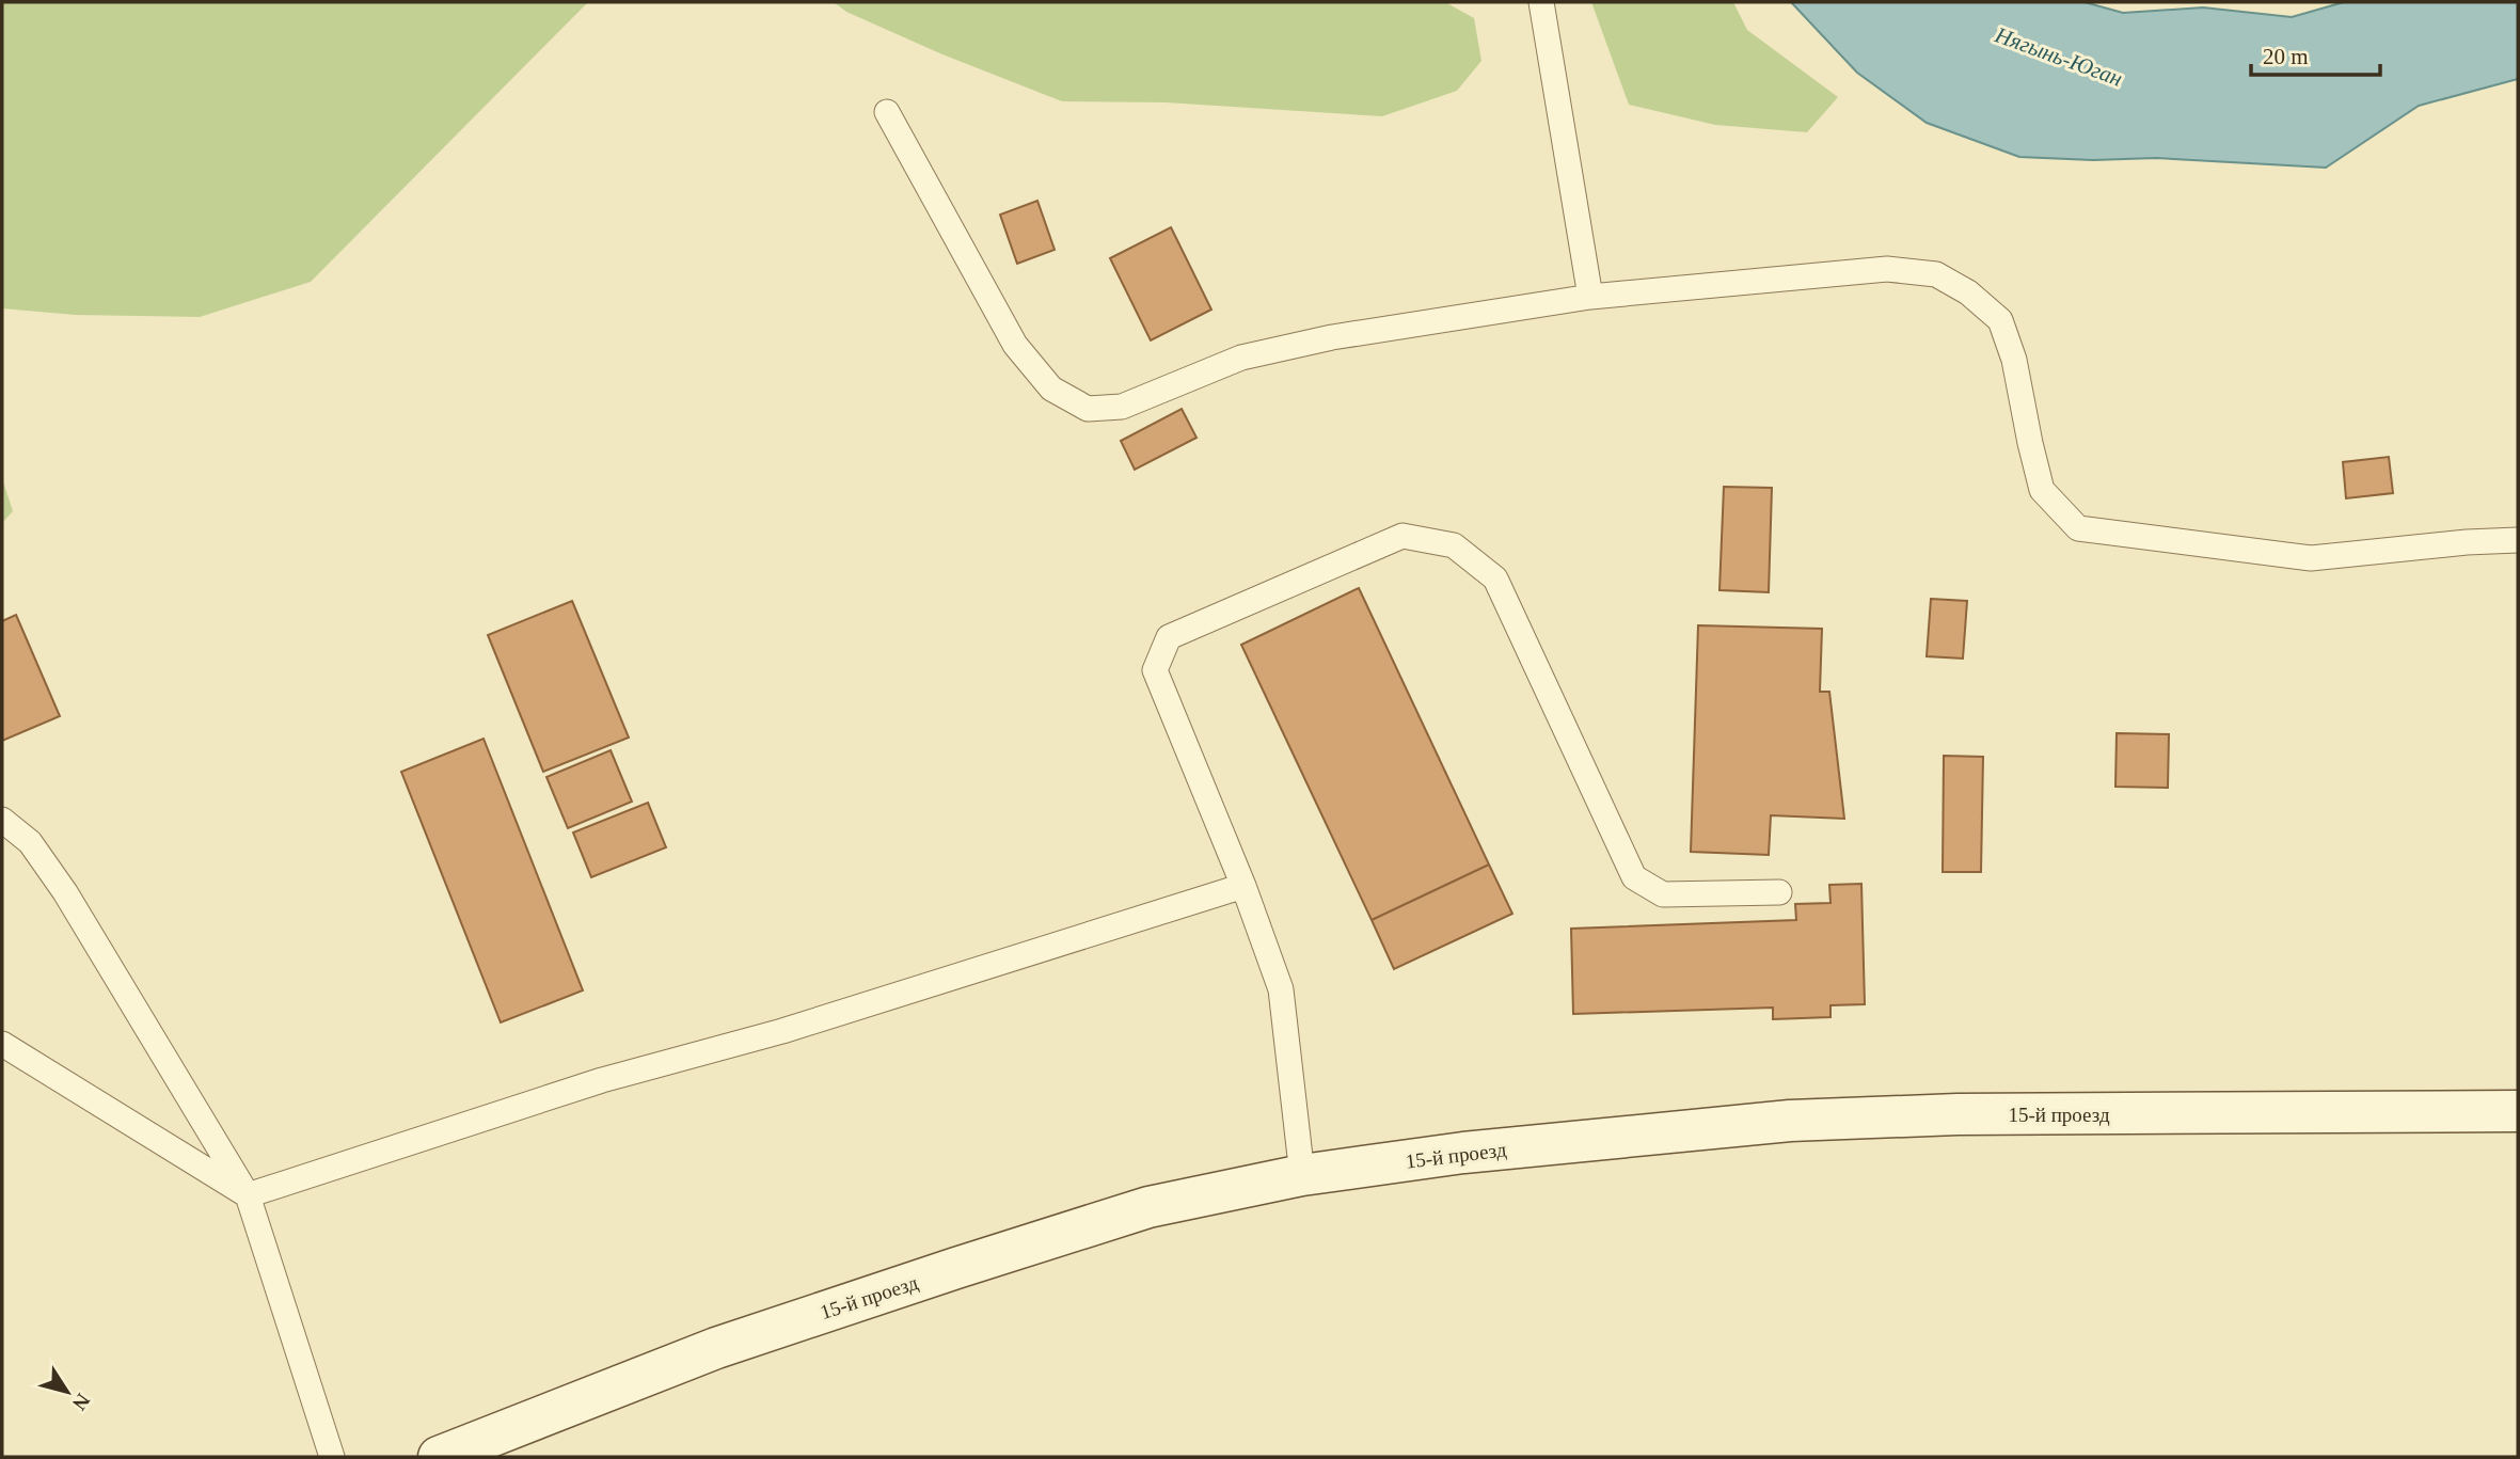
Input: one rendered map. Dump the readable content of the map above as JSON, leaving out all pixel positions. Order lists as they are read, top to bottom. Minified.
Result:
{"streets":{"main road":["15-й проезд"]},"water":["Нягынь-Юган"],"scale_bar":"20 m","north":"bottom right"}
